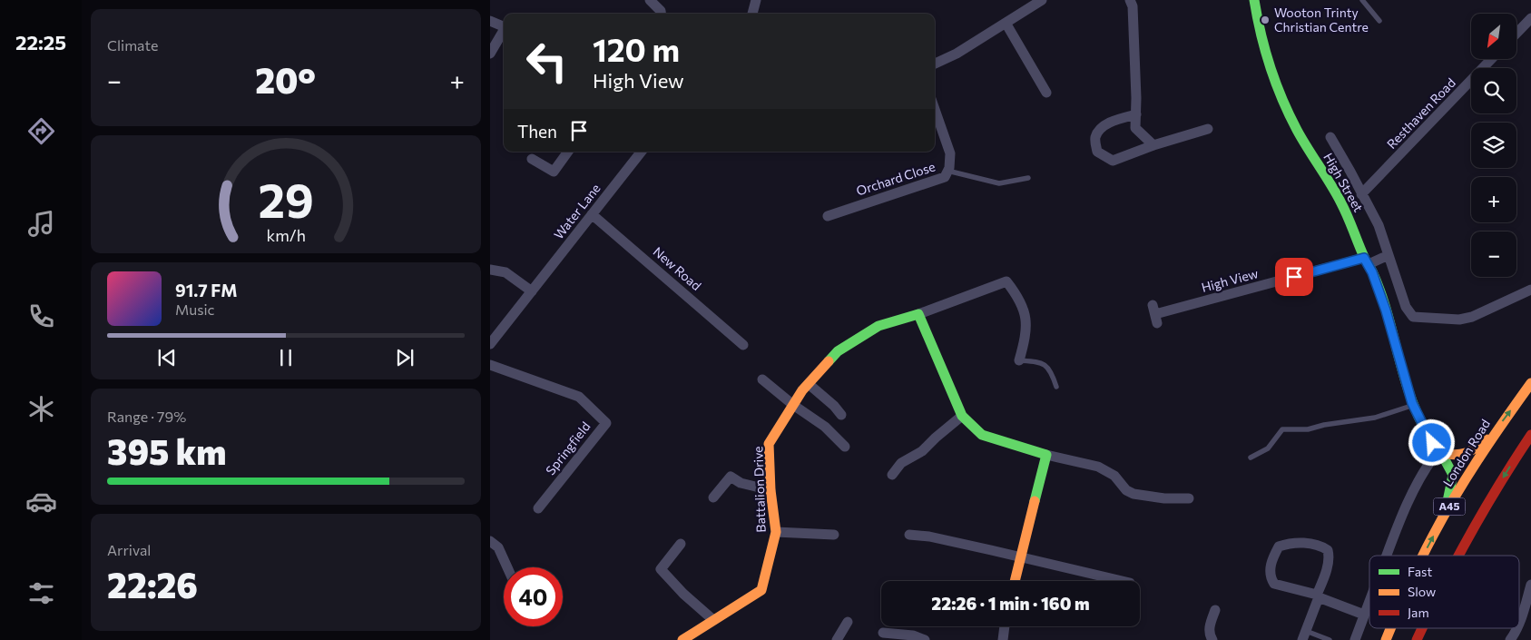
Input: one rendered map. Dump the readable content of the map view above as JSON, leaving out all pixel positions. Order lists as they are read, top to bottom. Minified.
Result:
{"streets":{"main road":["High Street","London Road","Battalion Drive","A45"],"street":["Resthaven Road","Orchard Close","Water Lane","New Road","High View","Springfield"]},"crossings":[["High Street","High View"],["High Street","London Road"],["Water Lane","New Road"]],"places":["Wooton Trinty Christian Centre"],"legend":["Fast","Slow","Jam"],"north":"bottom left","page":{"tabs":"22:25","tile":["Climate",["Range · 79%","395 km"],["Arrival","22:26"]],"map_buttons":["+","−"],"turn":["120 m","High View"],"heat":["−","20°","+"],"then":"Then","song":["91.7 FM","Music"],"limit":"40","trip":"22:26 · 1 min · 160 m","gauge":["29","km/h"]}}
